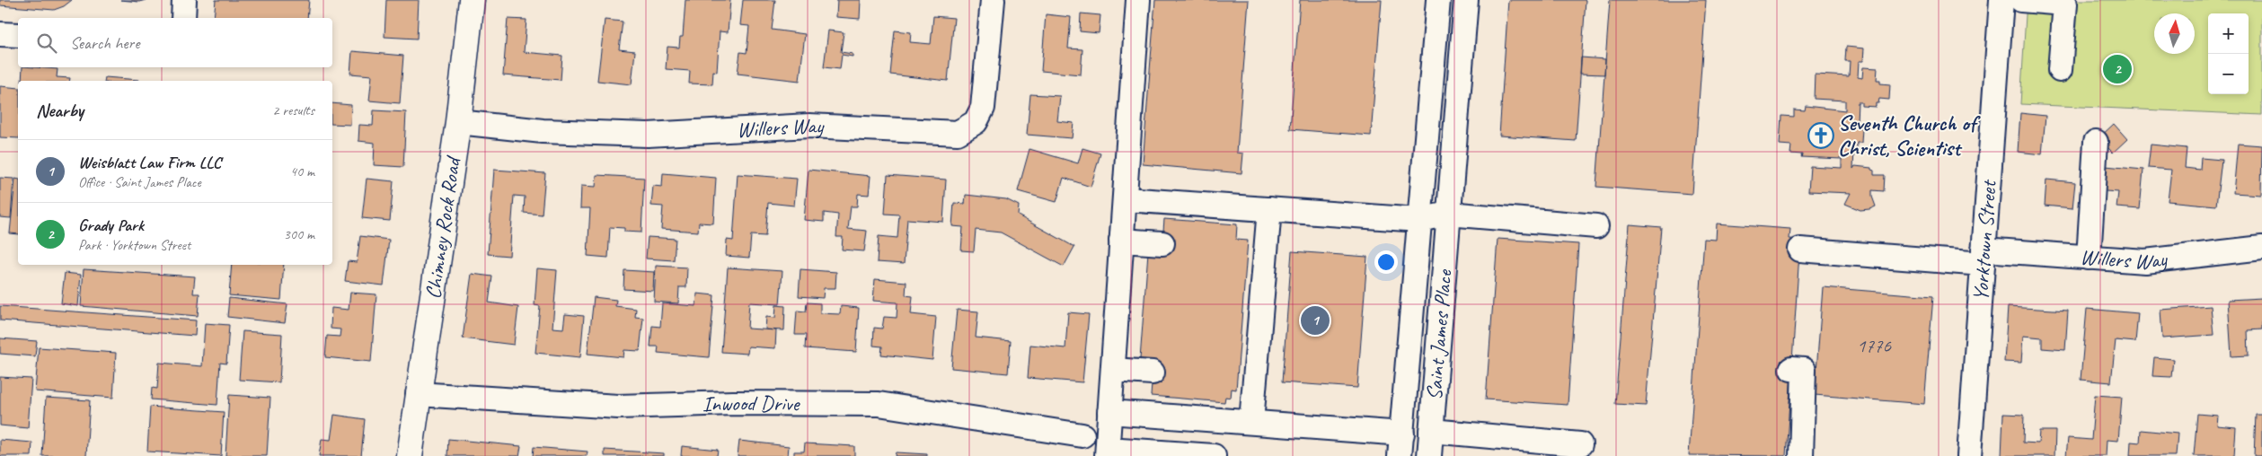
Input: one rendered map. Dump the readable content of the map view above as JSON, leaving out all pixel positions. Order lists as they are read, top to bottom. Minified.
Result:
{"streets":{"main road":["Chimney Rock Road"],"street":["Willers Way","Yorktown Street","Saint James Place","Inwood Drive"]},"crossings":[["Willers Way","Chimney Rock Road"],["Willers Way","Yorktown Street"],["Chimney Rock Road","Inwood Drive"]],"places":{"church":["Seventh Church of Christ, Scientist"]},"house_numbers":["1776"],"north":"top","page":{"map_buttons":["+","−"],"search":"Search here","pins":["2","1"],"heading":["Nearby","2 results"],"list":[{"mark":"1","name":"Weisblatt Law Firm LLC","note":"Office · Saint James Place","value":"40 m"},{"mark":"2","name":"Grady Park","note":"Park · Yorktown Street","value":"300 m"}]}}
